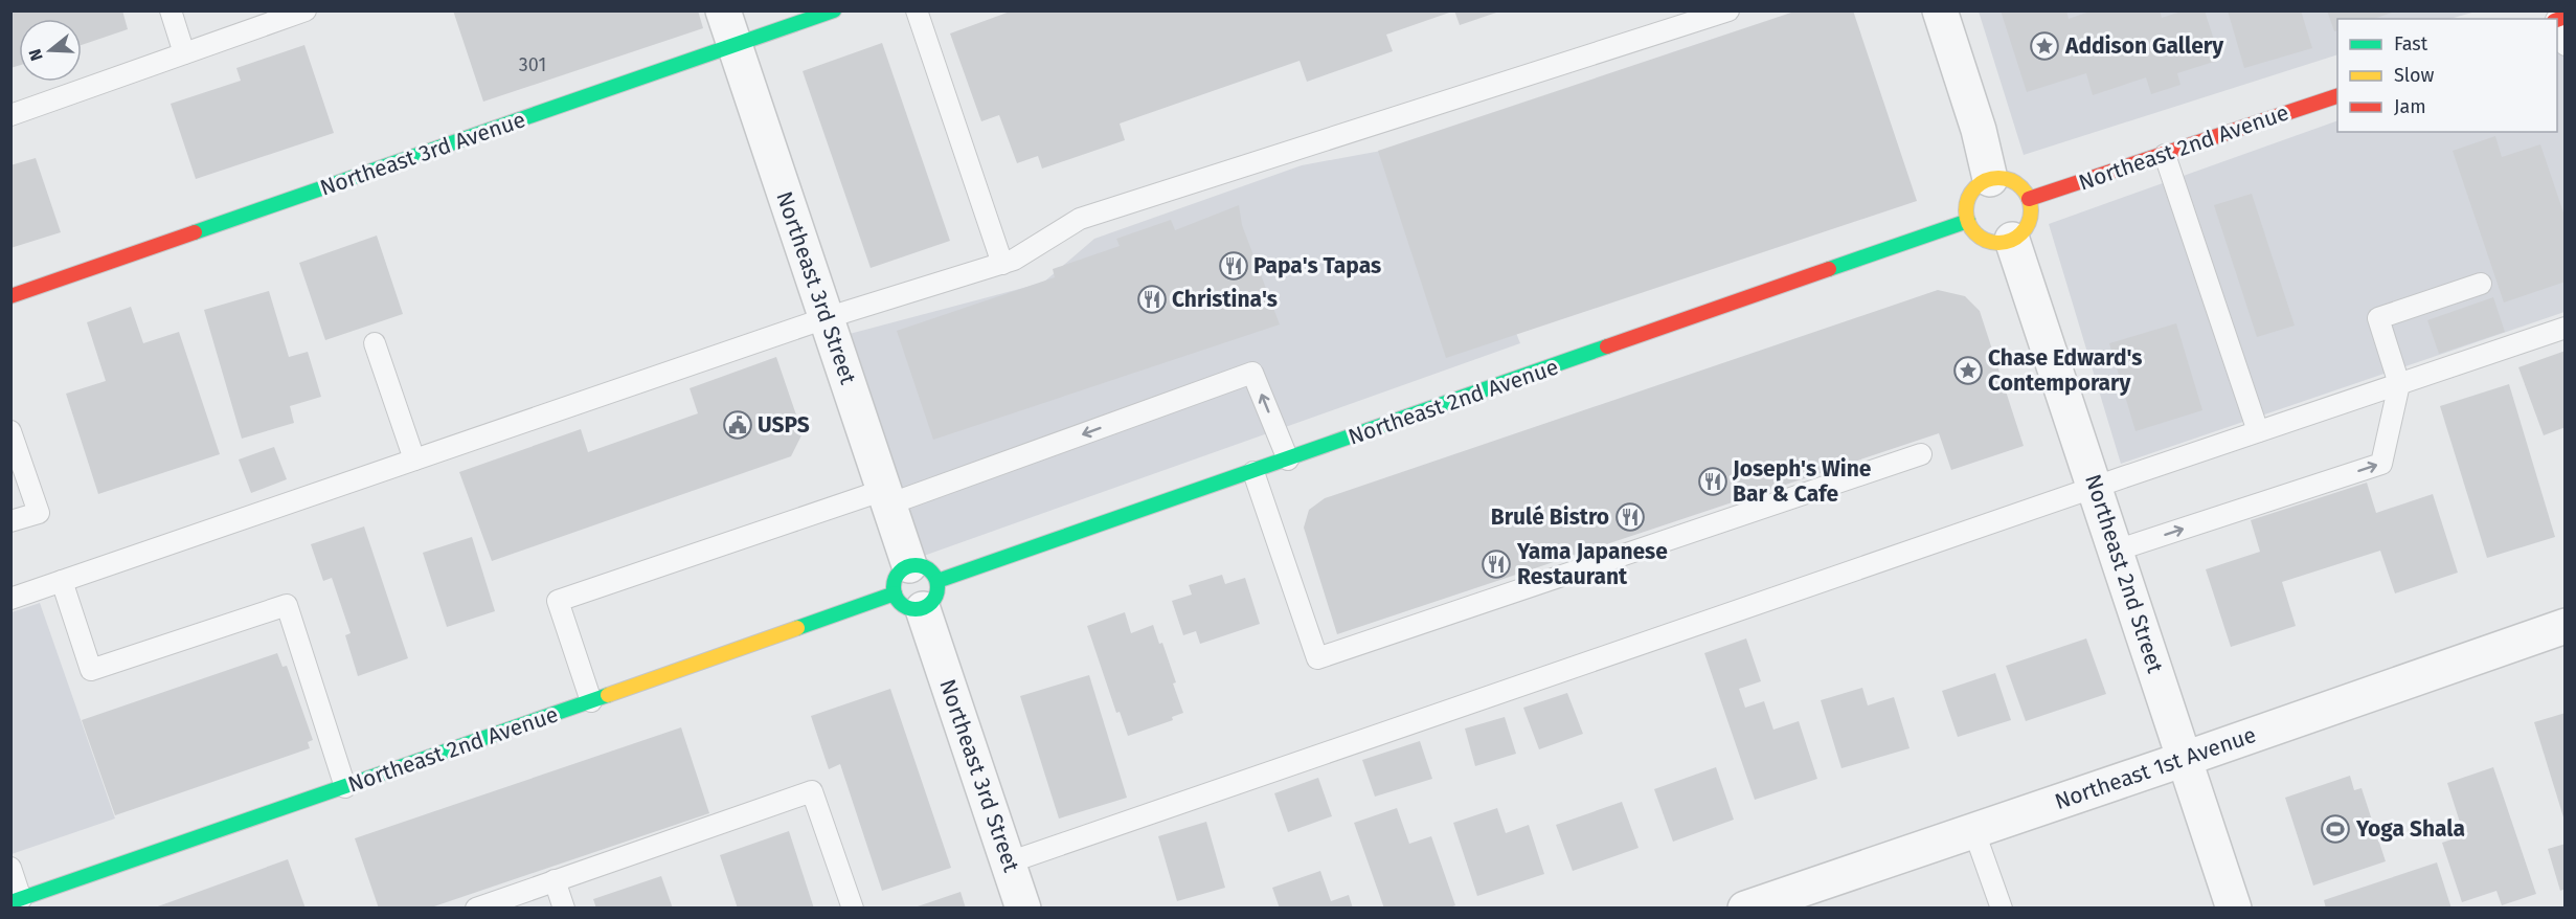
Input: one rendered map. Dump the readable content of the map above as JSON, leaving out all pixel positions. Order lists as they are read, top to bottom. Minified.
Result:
{"streets":{"street":["Northeast 2nd Avenue","Northeast 3rd Avenue","Northeast 3rd Street","Northeast 2nd Street","Northeast 1st Avenue"]},"crossings":[["Northeast 2nd Avenue","Northeast 3rd Street"],["Northeast 2nd Avenue","Northeast 2nd Street"],["Northeast 3rd Avenue","Northeast 3rd Street"],["Northeast 2nd Street","Northeast 1st Avenue"]],"places":{"place":["Addison Gallery","Chase Edward's Contemporary"],"restaurant":["Papa's Tapas","Christina's","Joseph's Wine Bar & Cafe","Brulé Bistro","Yama Japanese Restaurant"],"public building":["USPS"],"sports":["Yoga Shala"]},"house_numbers":["301"],"legend":["Fast","Slow","Jam"],"north":"left"}
